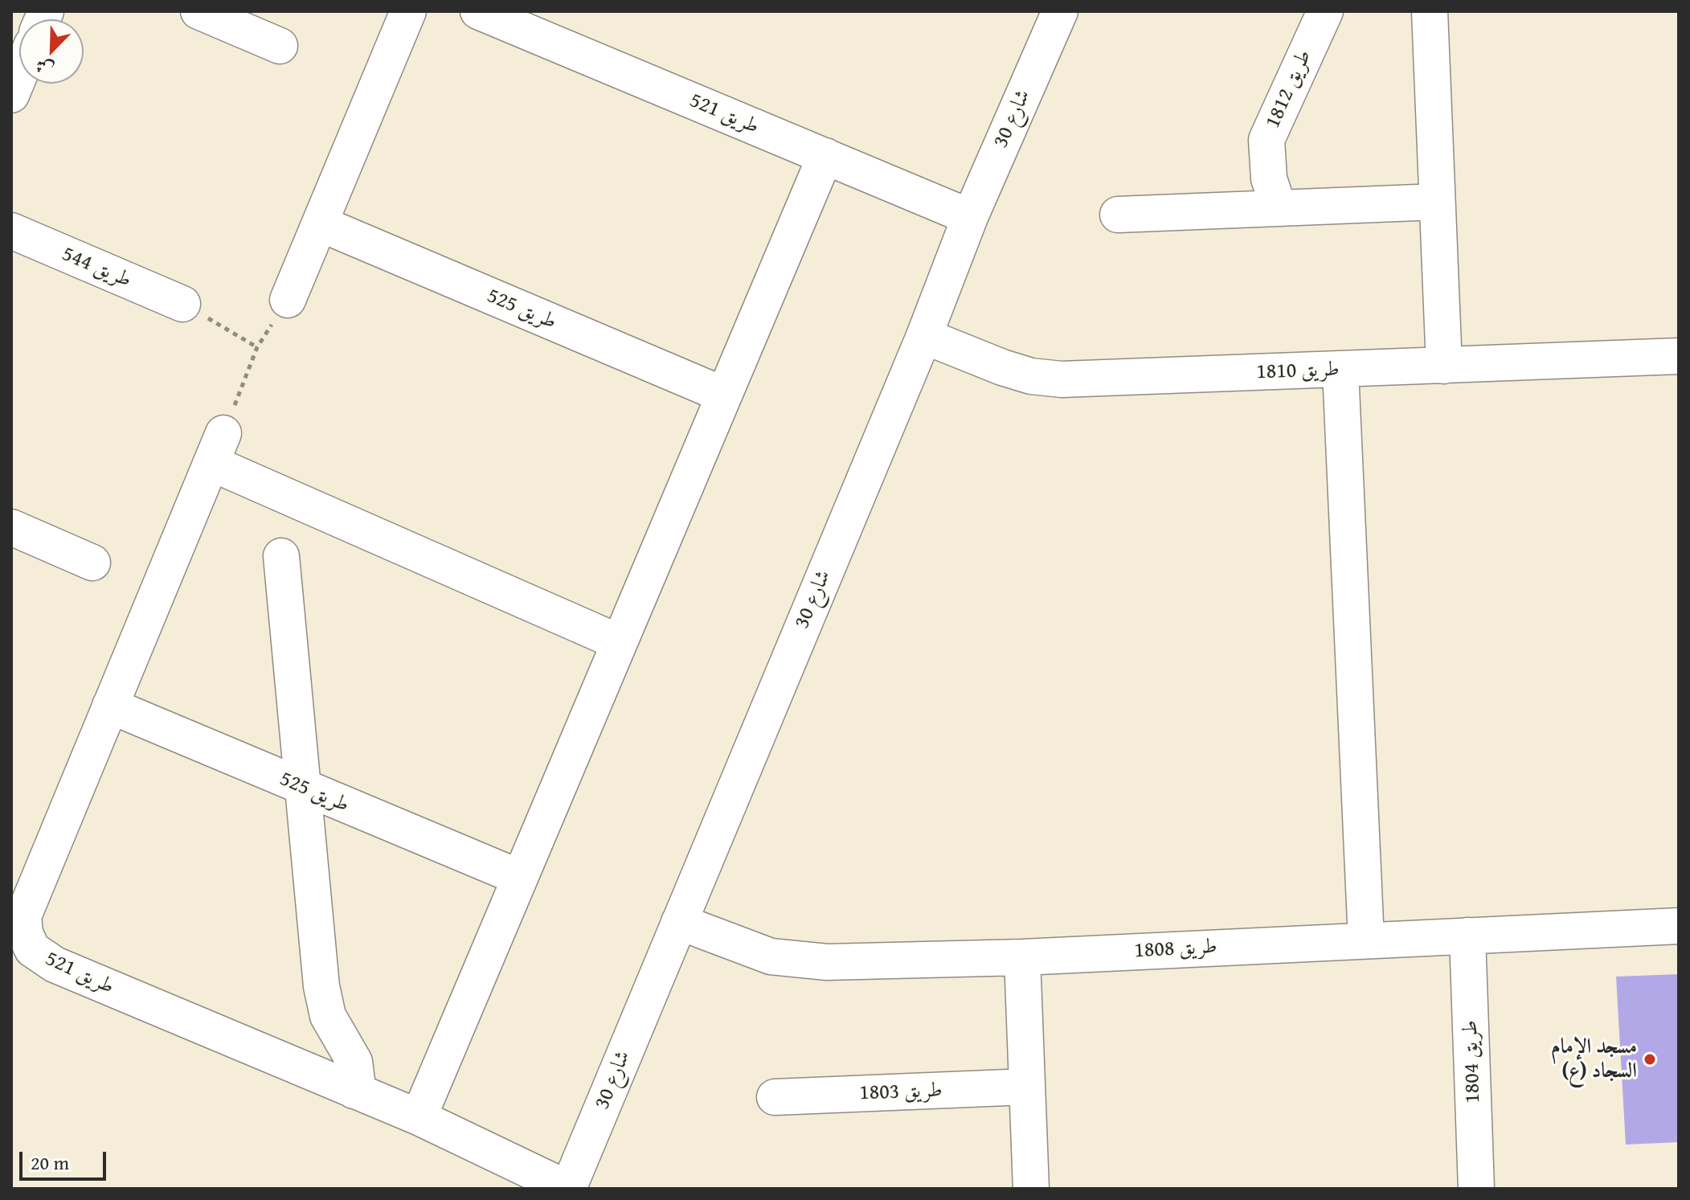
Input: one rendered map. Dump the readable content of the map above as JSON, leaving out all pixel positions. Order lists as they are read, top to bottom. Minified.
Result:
{"streets":{"street":["طريق 1812","طريق 521","شارع 30","طريق 544","طريق 525","طريق 1810","طريق 1808","طريق 1804","طريق 1803"]},"crossings":[["طريق 521","شارع 30"],["طريق 521","طريق 525"],["شارع 30","طريق 1810"],["شارع 30","طريق 1808"],["طريق 1808","طريق 1804"]],"places":["مسجد الإمام السجاد (ع)"],"scale_bar":"20 m","north":"bottom left"}
